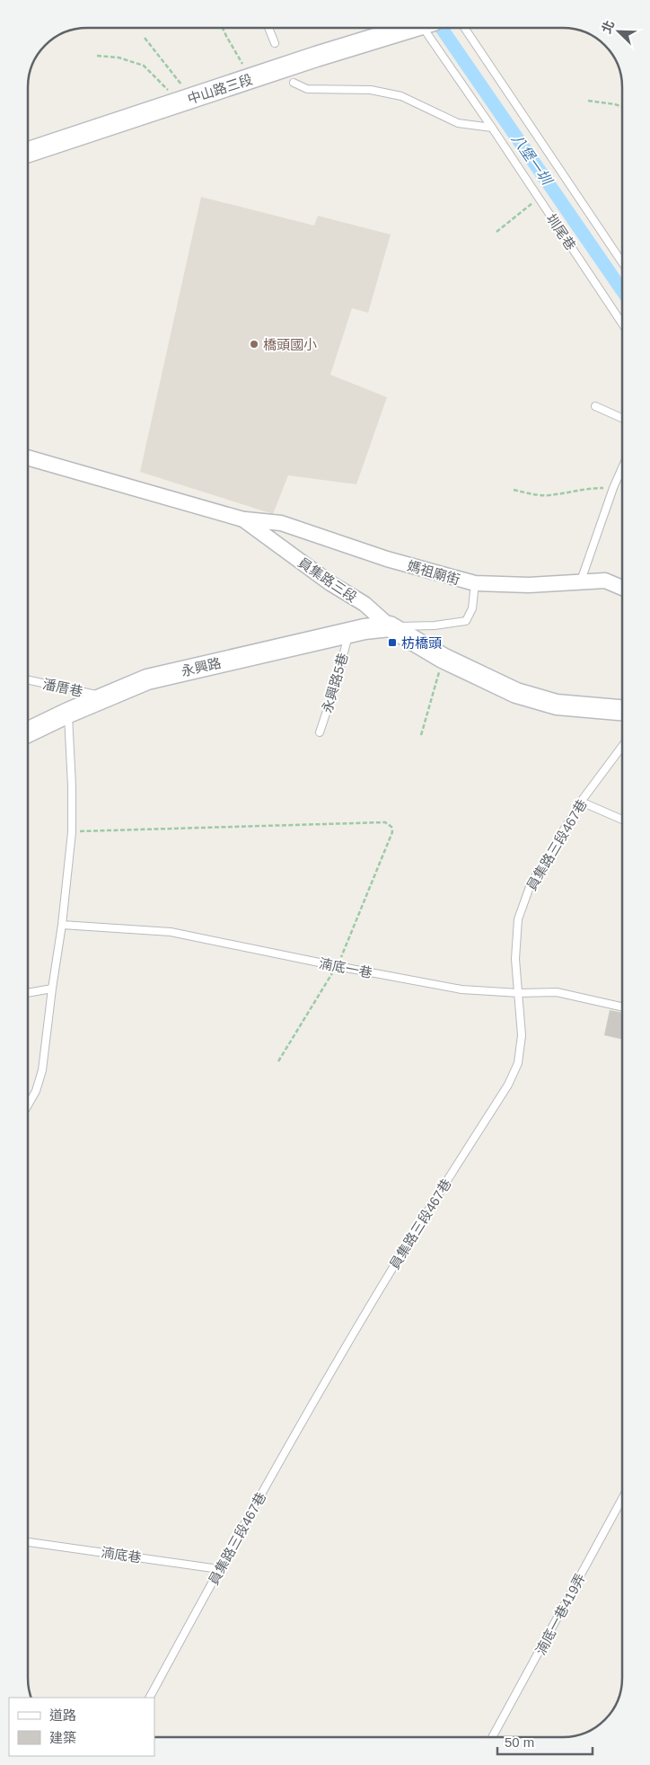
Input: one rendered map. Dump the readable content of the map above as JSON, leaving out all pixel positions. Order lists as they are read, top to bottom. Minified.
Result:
{"streets":{"street":["中山路三段","媽祖廟街","員集路三段","永興路"],"lane":["圳尾巷","永興路5巷","潘厝巷","員集路三段467巷","湳底一巷","湳底巷","湳底一巷419弄"]},"crossings":[["媽祖廟街","員集路三段"],["員集路三段","永興路"],["永興路","永興路5巷"],["永興路","潘厝巷"],["員集路三段467巷","湳底一巷"],["員集路三段467巷","湳底巷"]],"water":["八堡一圳"],"places":{"other":["橋頭國小"],"transit":["枋橋頭"]},"legend":["道路","建築"],"scale_bar":"50 m","north":"top left"}
